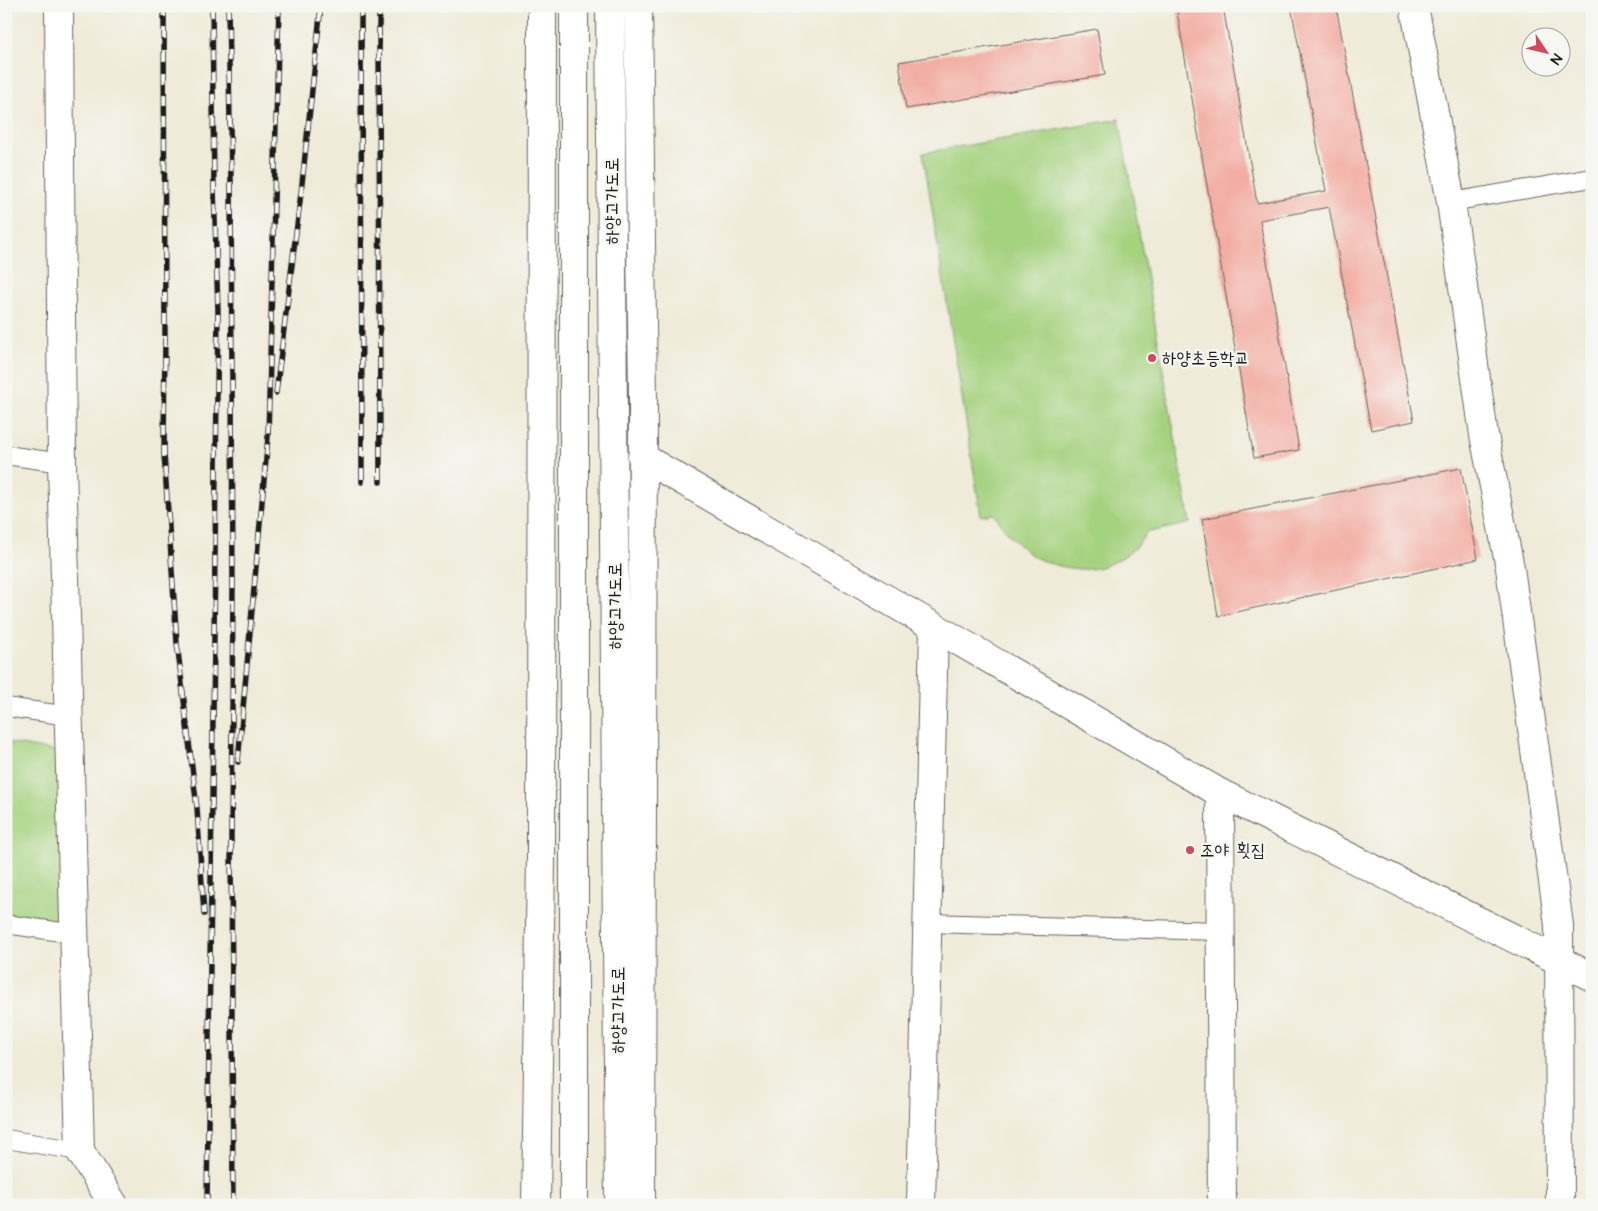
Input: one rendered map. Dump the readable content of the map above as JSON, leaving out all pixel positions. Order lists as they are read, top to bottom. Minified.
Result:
{"streets":{"main road":["하양고가도로"]},"places":["하양초등학교","조야 횟집"],"north":"bottom right"}
